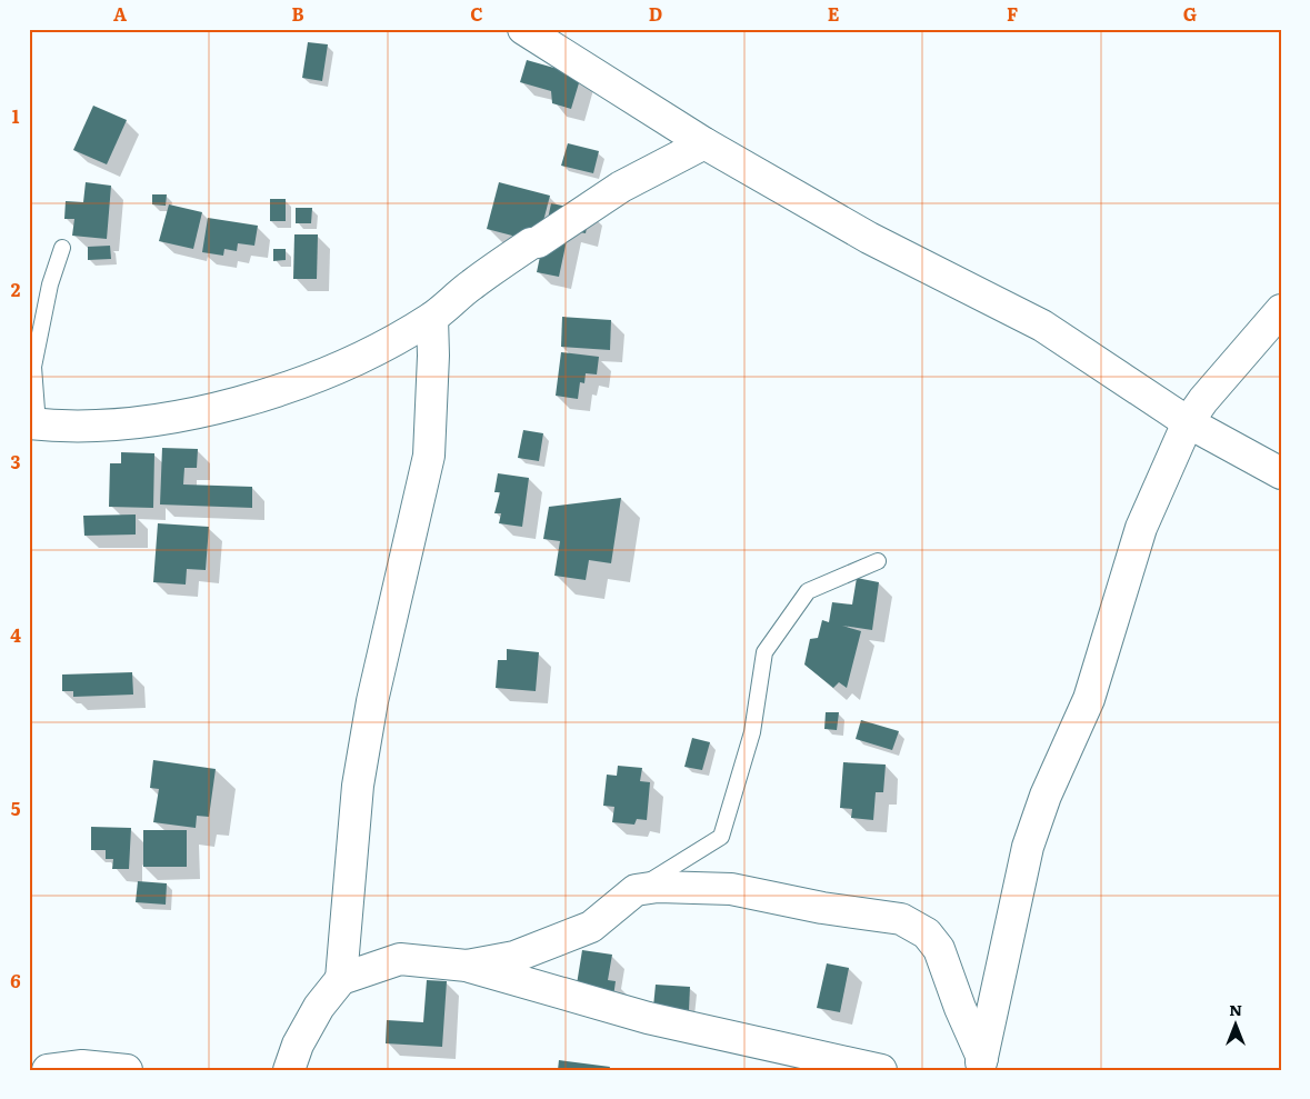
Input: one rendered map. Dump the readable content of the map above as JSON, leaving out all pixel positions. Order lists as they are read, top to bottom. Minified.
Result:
{"north":"top","grid":{"columns":["A","B","C","D","E","F","G"],"rows":["1","2","3","4","5","6"]}}
